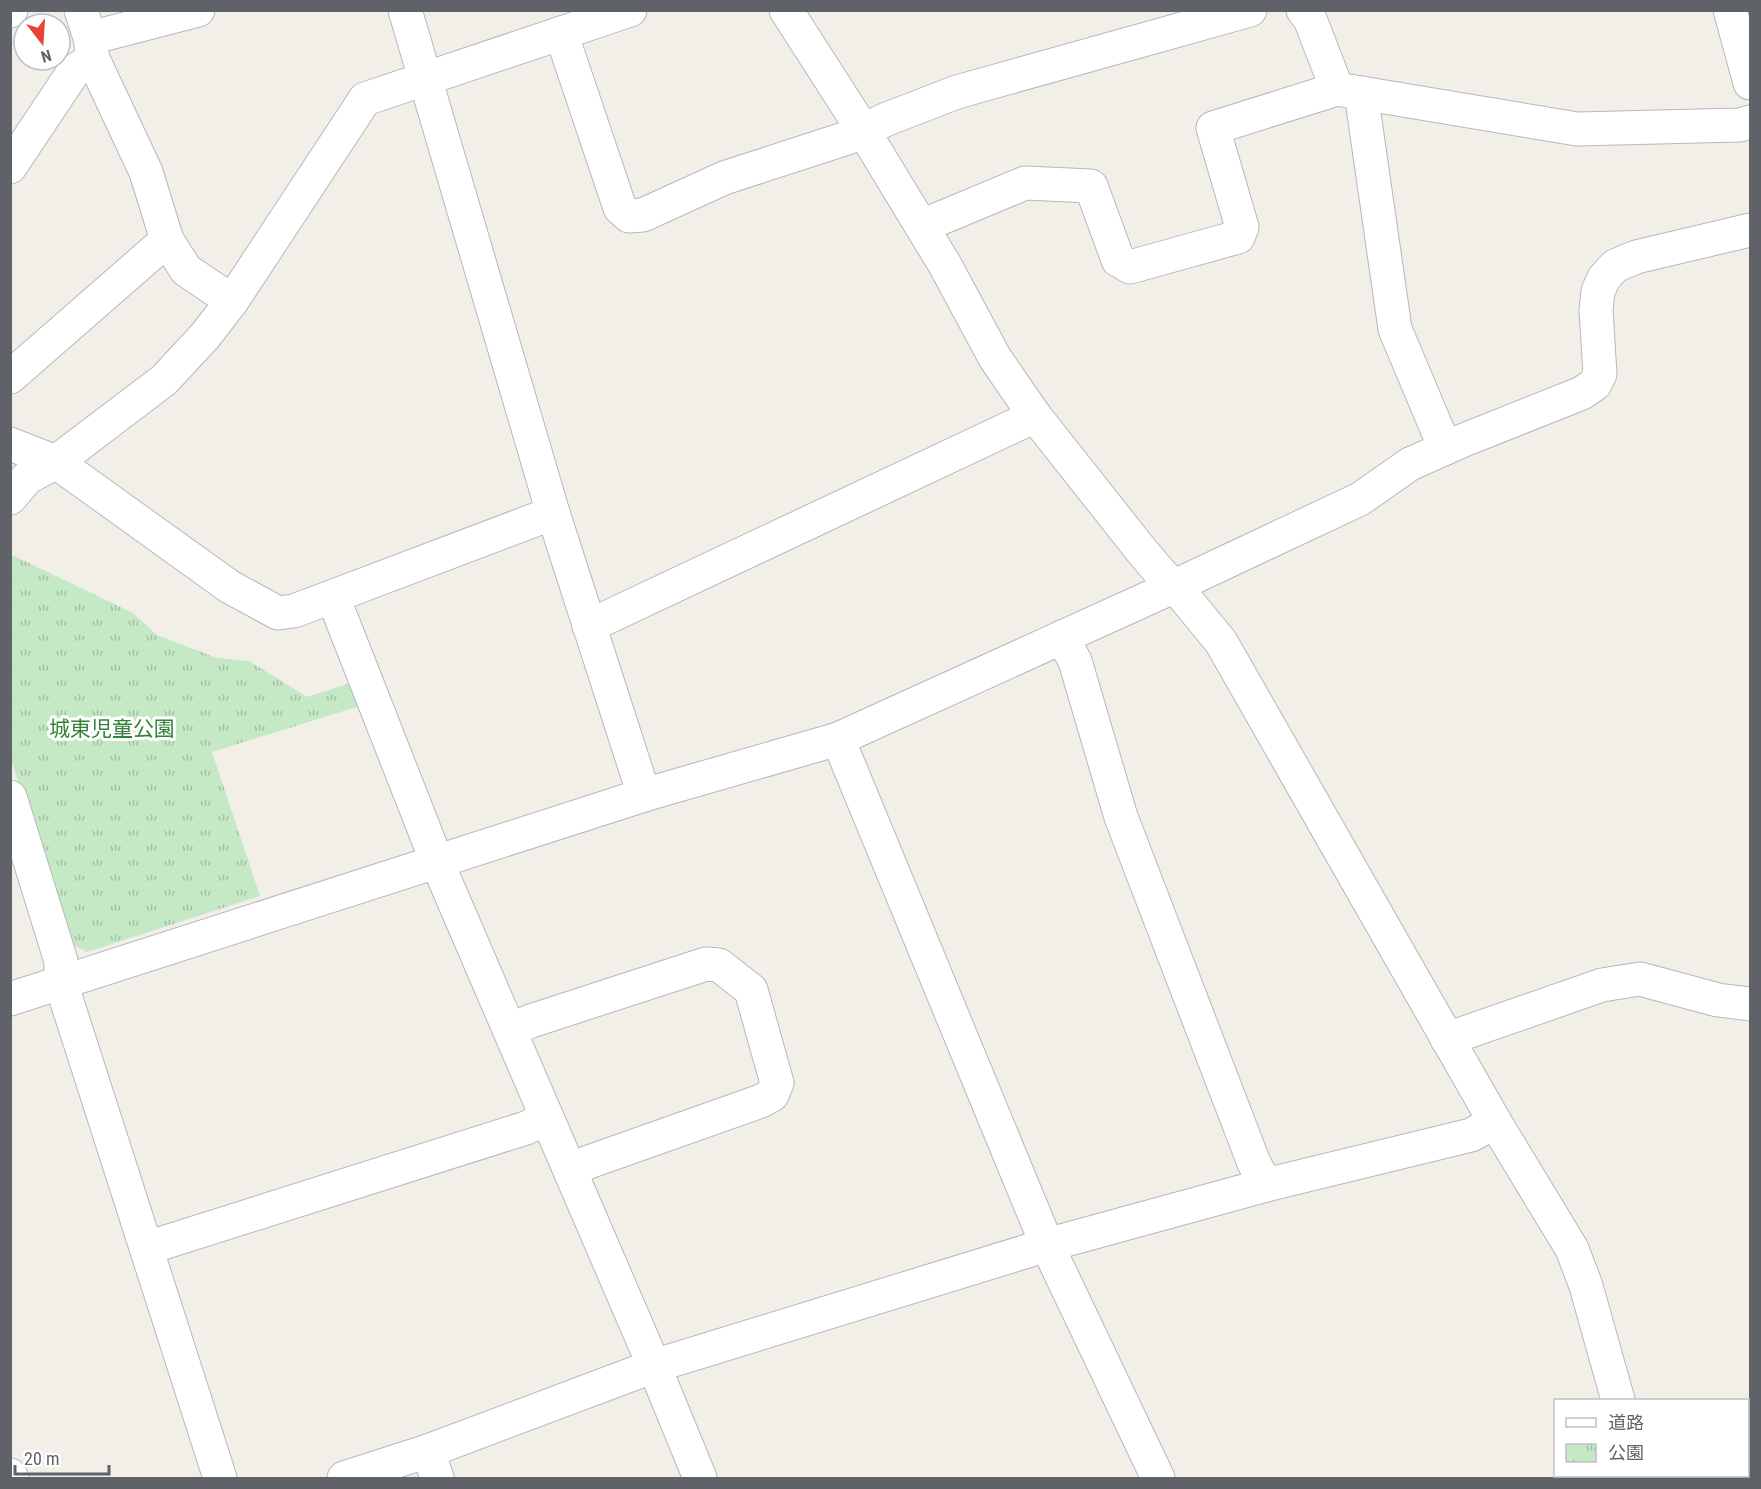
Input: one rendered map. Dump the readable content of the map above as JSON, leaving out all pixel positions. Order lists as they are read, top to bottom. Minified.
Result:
{"parks":["城東児童公園"],"legend":["道路","公園"],"scale_bar":"20 m","north":"bottom"}
